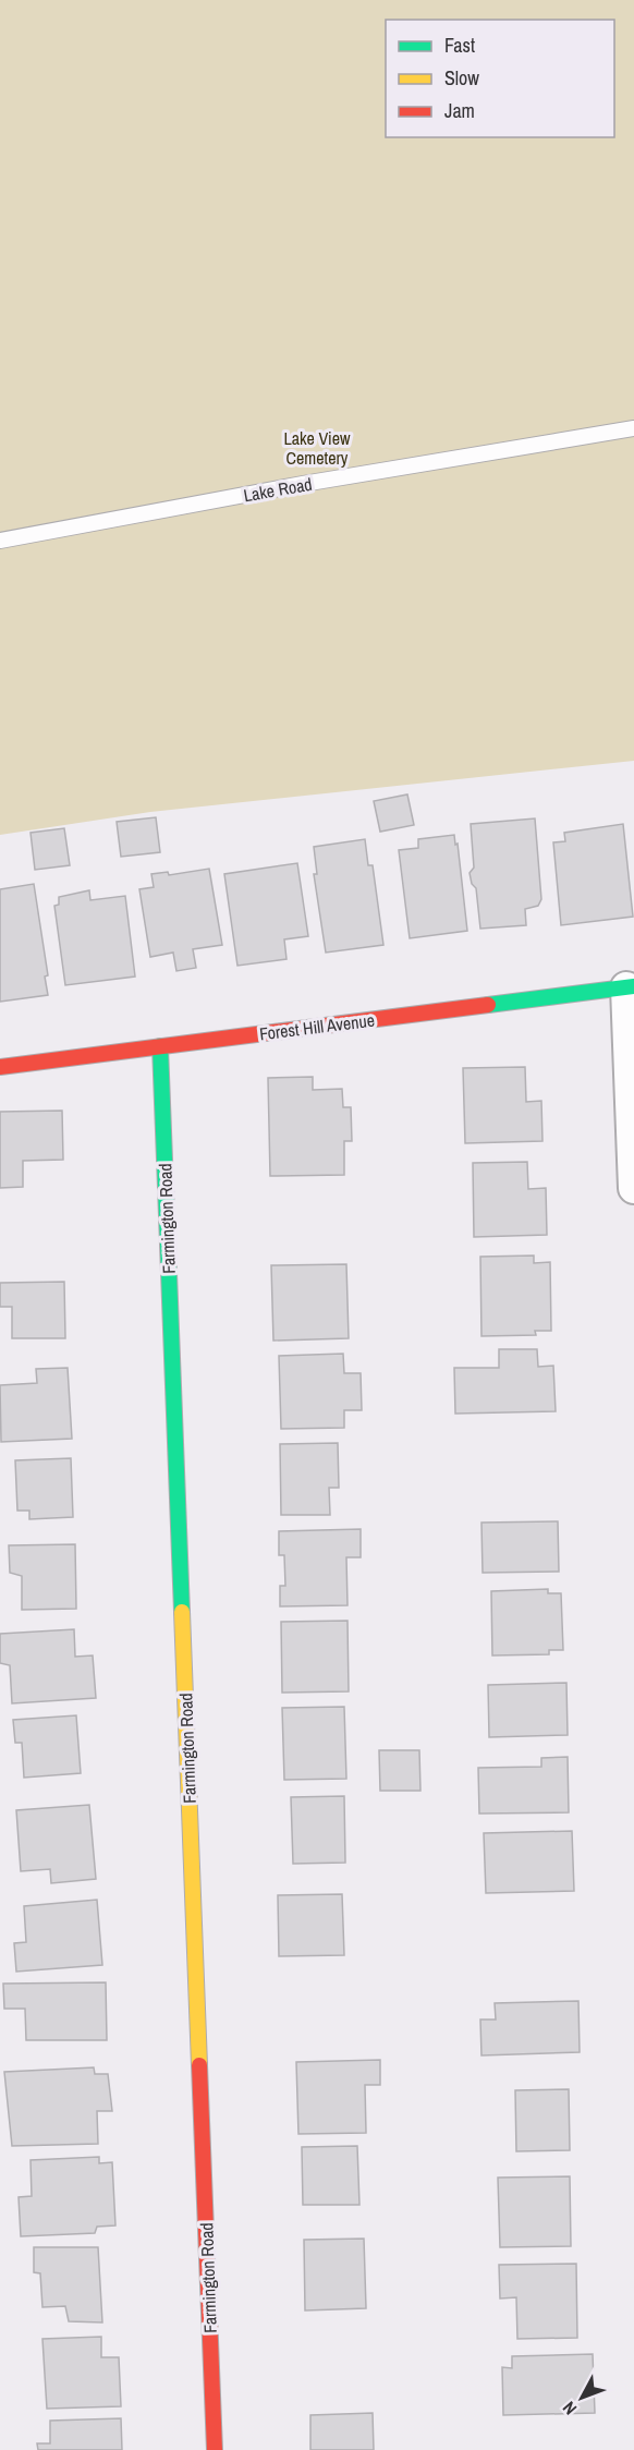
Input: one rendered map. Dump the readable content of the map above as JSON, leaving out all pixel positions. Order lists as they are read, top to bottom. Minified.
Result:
{"streets":{"street":["Forest Hill Avenue","Farmington Road"],"lane":["Lake Road"]},"crossings":[["Forest Hill Avenue","Farmington Road"]],"parks":["Lake View Cemetery"],"legend":["Fast","Slow","Jam"],"north":"bottom left"}
